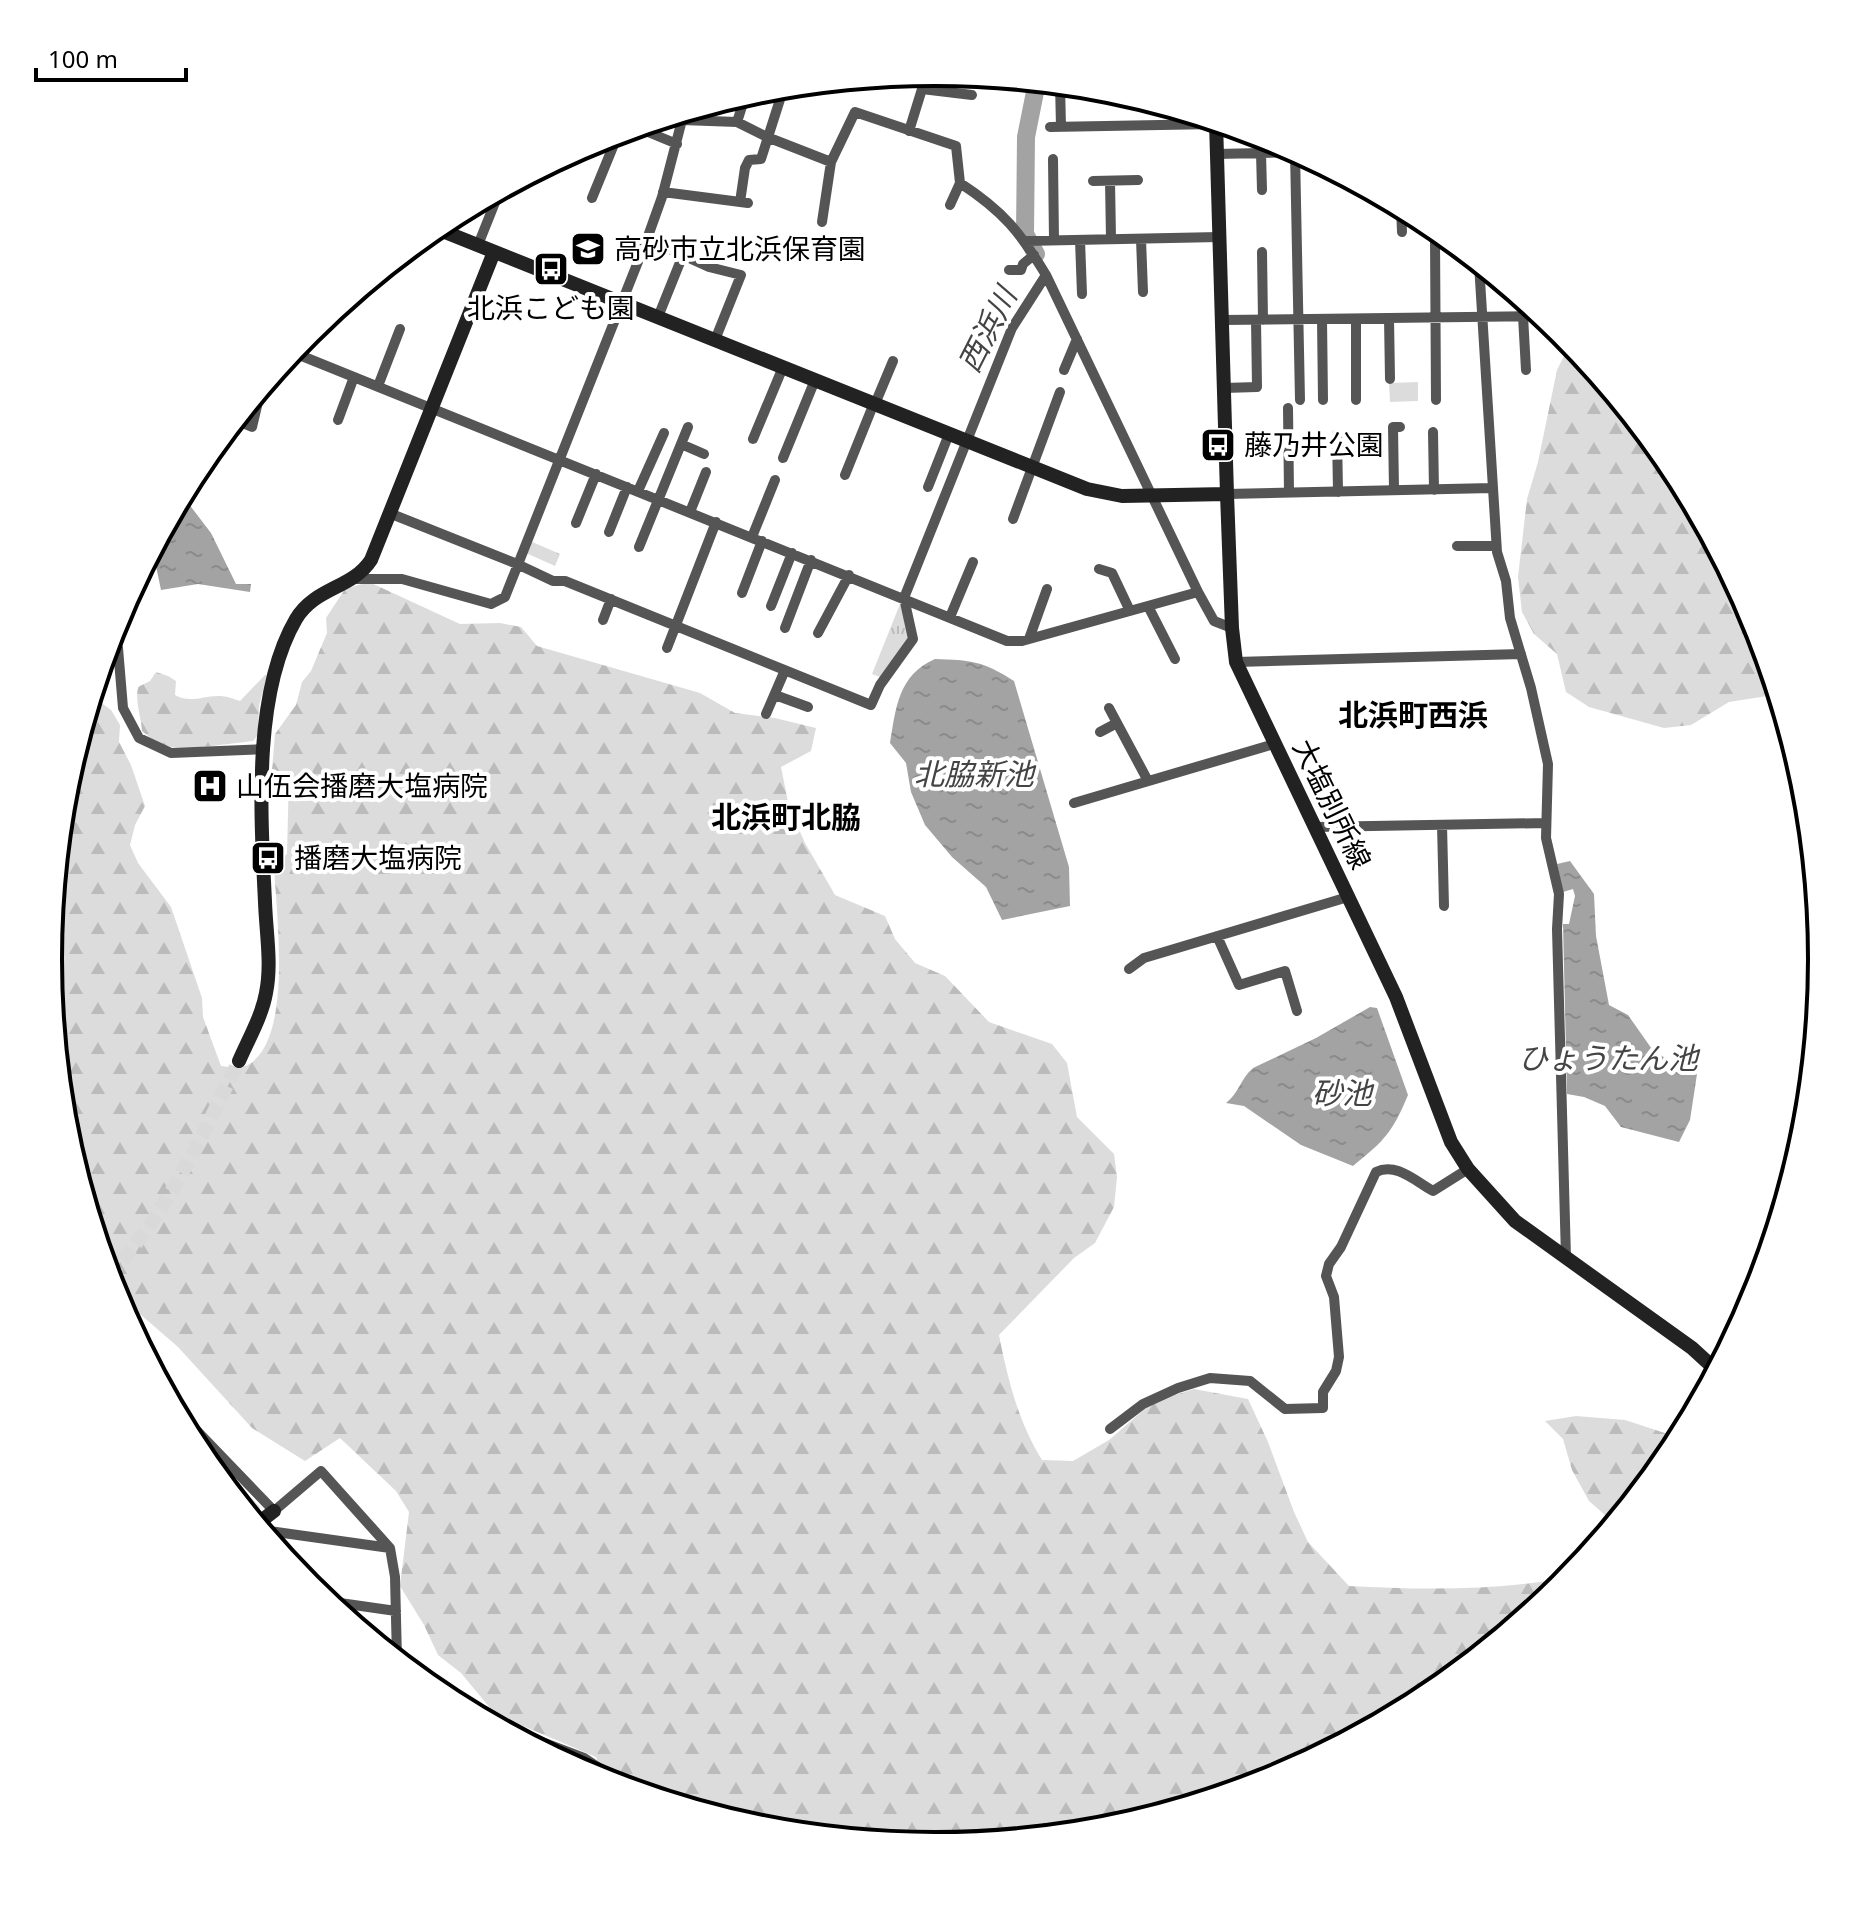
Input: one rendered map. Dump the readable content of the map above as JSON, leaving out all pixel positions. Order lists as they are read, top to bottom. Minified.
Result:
{"streets":{"street":["大塩別所線"]},"districts":["北浜町西浜","北浜町北脇"],"water":["西浜川","北脇新池","ひょうたん池","砂池"],"places":{"school or university":["高砂市立北浜保育園"],"bus stop":["北浜こども園","藤乃井公園","播磨大塩病院"],"hospital":["山伍会播磨大塩病院"]},"scale_bar":"100 m"}
